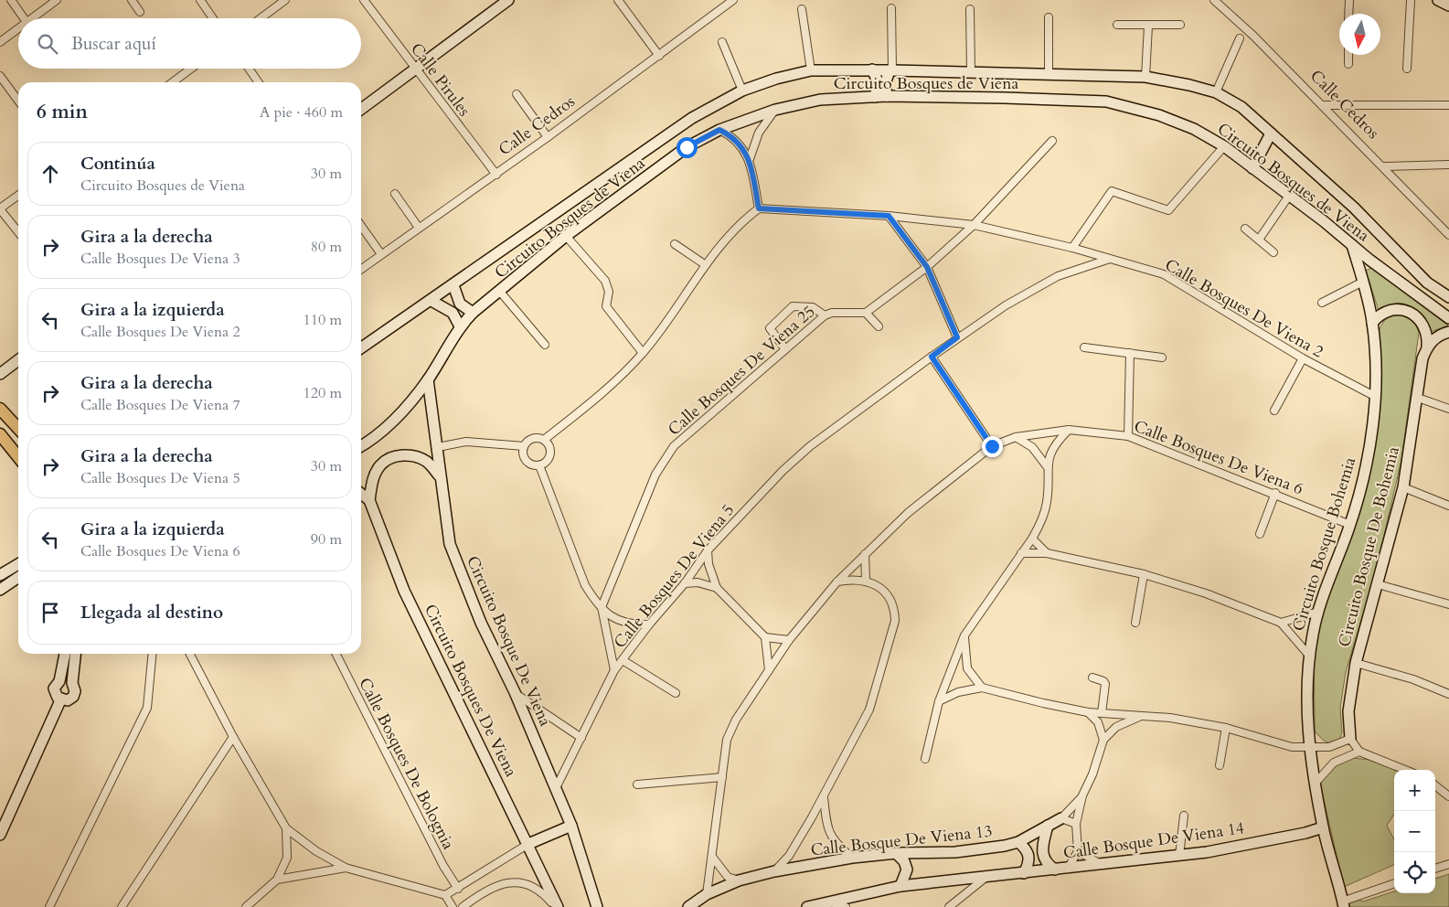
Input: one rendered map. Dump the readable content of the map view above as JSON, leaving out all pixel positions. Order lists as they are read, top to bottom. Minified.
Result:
{"streets":{"main road":["Circuito Bosques de Viena","Circuito Bosque Bohemia","Circuito Bosque De Bohemia","Circuito Bosque De Viena","Circuito Bosques De Viena","Calle Bosque De Viena 13","Calle Bosque De Viena 14"],"street":["Calle Pirules","Calle Cedros","Calle Bosques De Viena 2","Calle Bosques De Viena 25","Calle Bosques De Viena 6","Calle Bosques De Viena 5","Calle Bosques De Bolognia"]},"crossings":[["Calle Pirules","Calle Cedros"],["Circuito Bosques de Viena","Circuito Bosque Bohemia"],["Circuito Bosques de Viena","Circuito Bosque De Viena"],["Calle Bosques De Viena 2","Circuito Bosque Bohemia"],["Calle Bosques De Viena 2","Calle Bosques De Viena 5"],["Calle Bosques De Viena 6","Circuito Bosque Bohemia"],["Calle Bosques De Viena 6","Calle Bosque De Viena 13"],["Circuito Bosque Bohemia","Calle Bosque De Viena 14"],["Calle Bosques De Viena 5","Circuito Bosque De Viena"],["Calle Bosque De Viena 13","Calle Bosque De Viena 14"]],"north":"bottom","page":{"search":"Buscar aquí","heading":["6 min","A pie · 460 m"],"list":[["Continúa","Circuito Bosques de Viena","30 m"],["Gira a la derecha","Calle Bosques De Viena 3","80 m"],["Gira a la izquierda","Calle Bosques De Viena 2","110 m"],["Gira a la derecha","Calle Bosques De Viena 7","120 m"],["Gira a la derecha","Calle Bosques De Viena 5","30 m"],["Gira a la izquierda","Calle Bosques De Viena 6","90 m"],"Llegada al destino"],"map_buttons":["+","−"]}}
